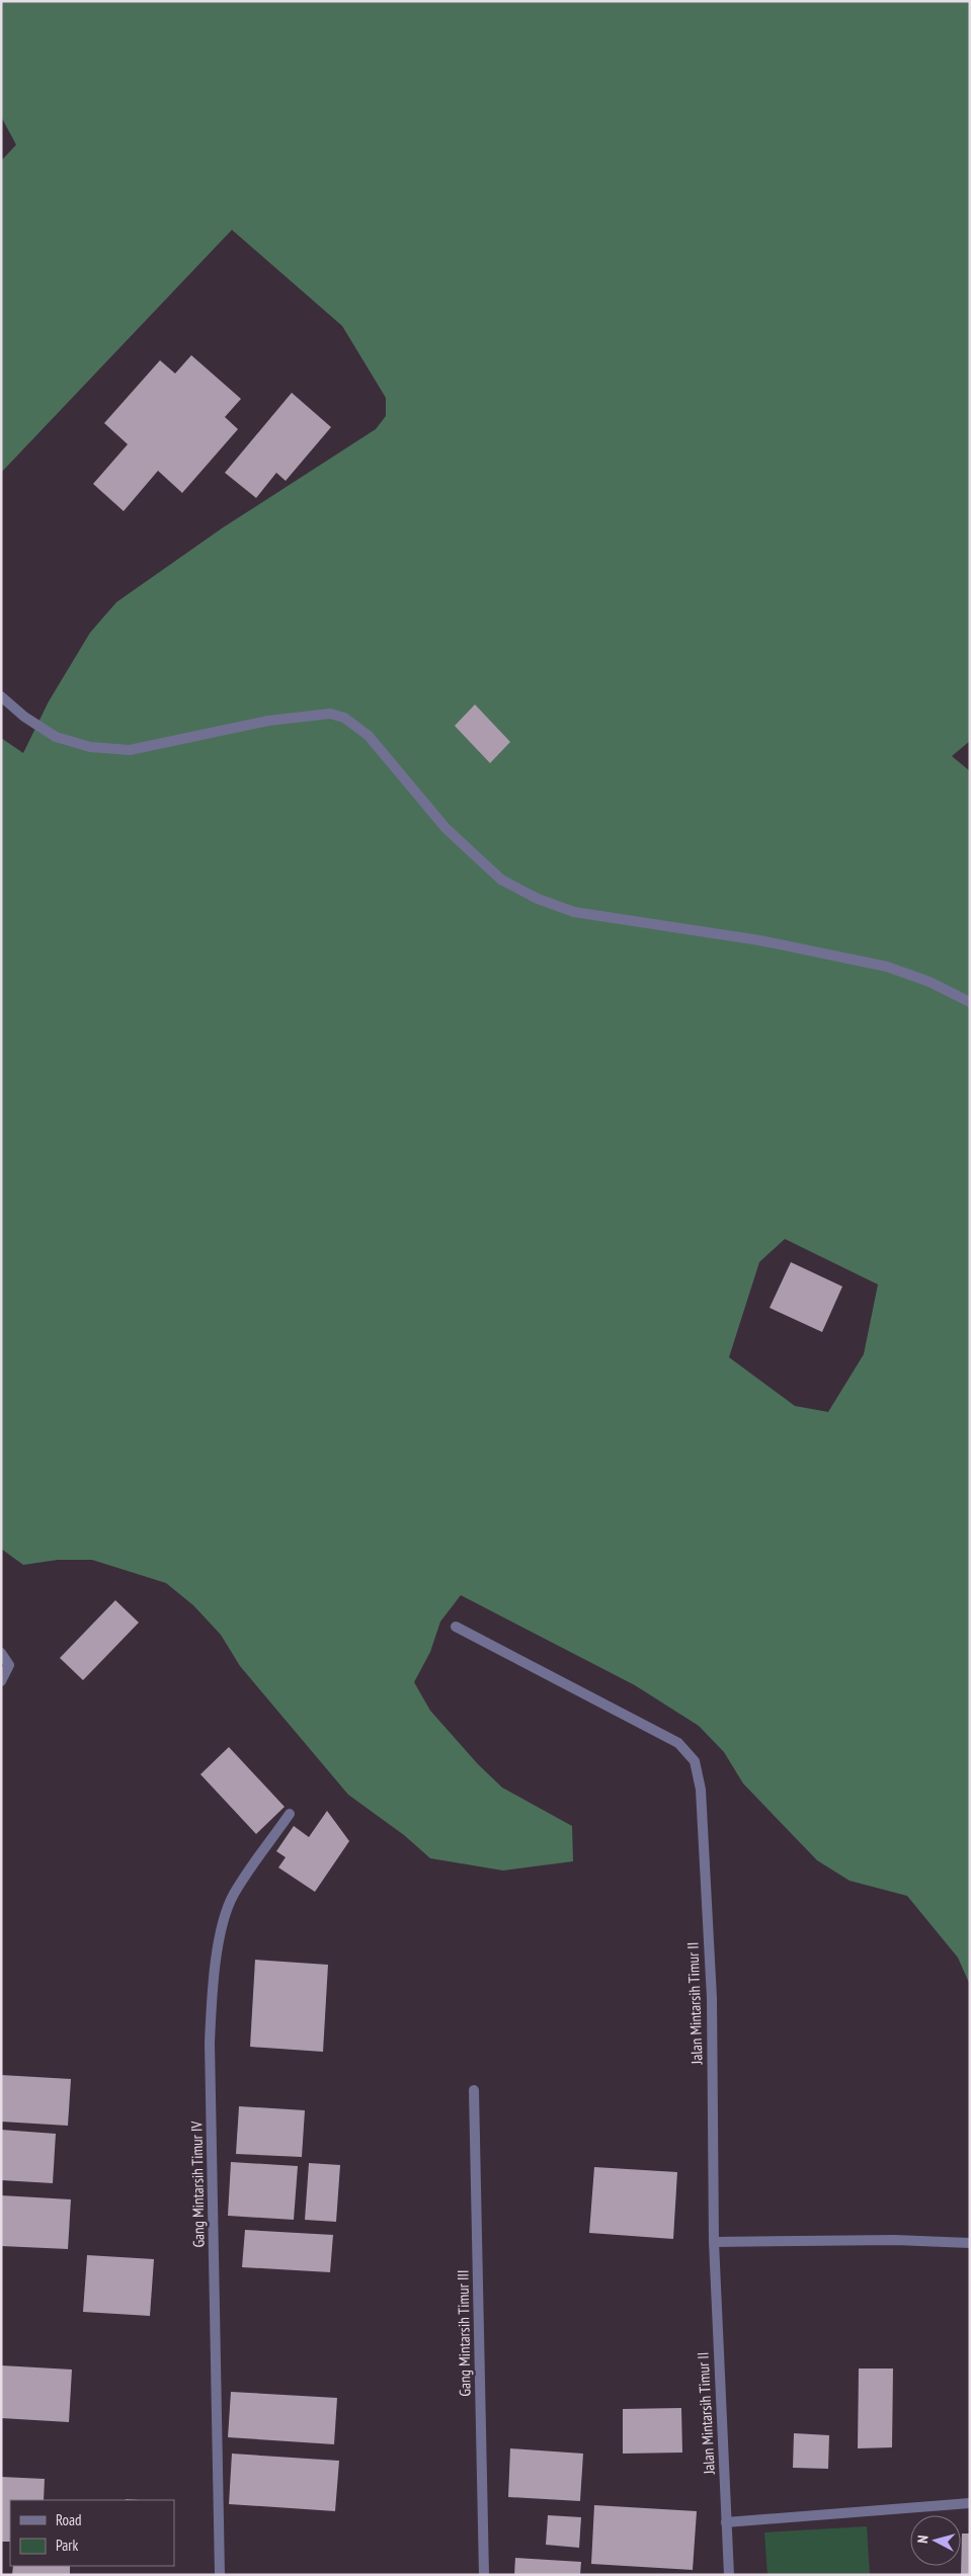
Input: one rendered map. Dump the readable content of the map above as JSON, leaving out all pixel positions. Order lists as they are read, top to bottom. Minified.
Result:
{"streets":{"street":["Jalan Mintarsih Timur II","Gang Mintarsih Timur IV","Gang Mintarsih Timur III"]},"legend":["Road","Park"],"north":"left"}
